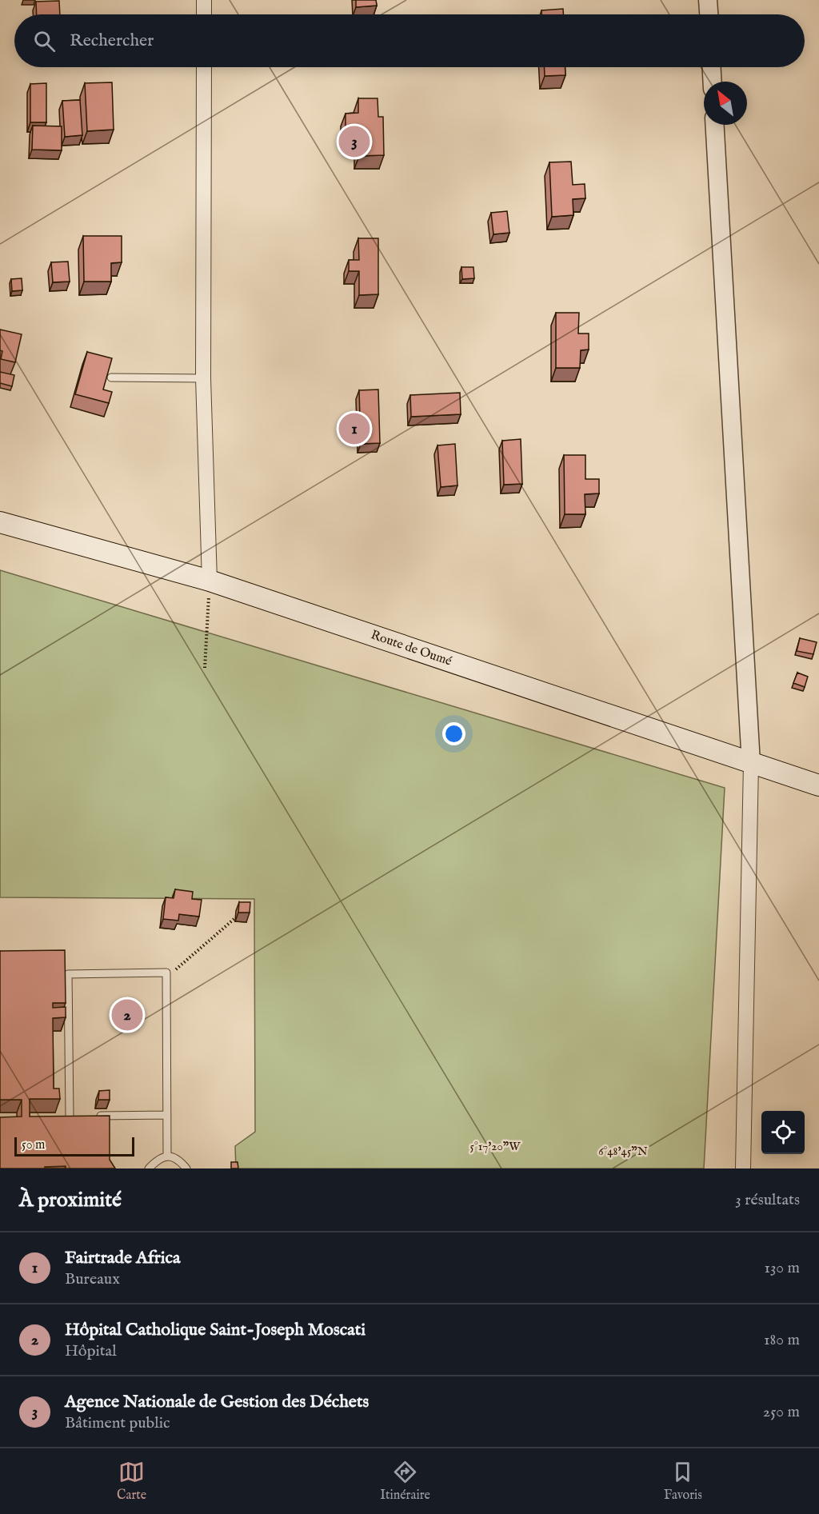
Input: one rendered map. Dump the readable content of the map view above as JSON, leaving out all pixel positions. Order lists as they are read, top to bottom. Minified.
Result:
{"streets":{"main road":["Route de Oumé"]},"scale_bar":"50 m","north":"top left","page":{"search":"Rechercher","pins":["3","1","2"],"scale":"50 m","heading":["À proximité","3 résultats"],"list":[{"mark":"1","name":"Fairtrade Africa","note":"Bureaux","value":"130 m"},{"mark":"2","name":"Hôpital Catholique Saint-Joseph Moscati","note":"Hôpital","value":"180 m"},{"mark":"3","name":"Agence Nationale de Gestion des Déchets","note":"Bâtiment public","value":"250 m"}],"nav":["Carte","Itinéraire","Favoris"]},"coordinates":["5°17'20\"W","6°48'45\"N"]}
